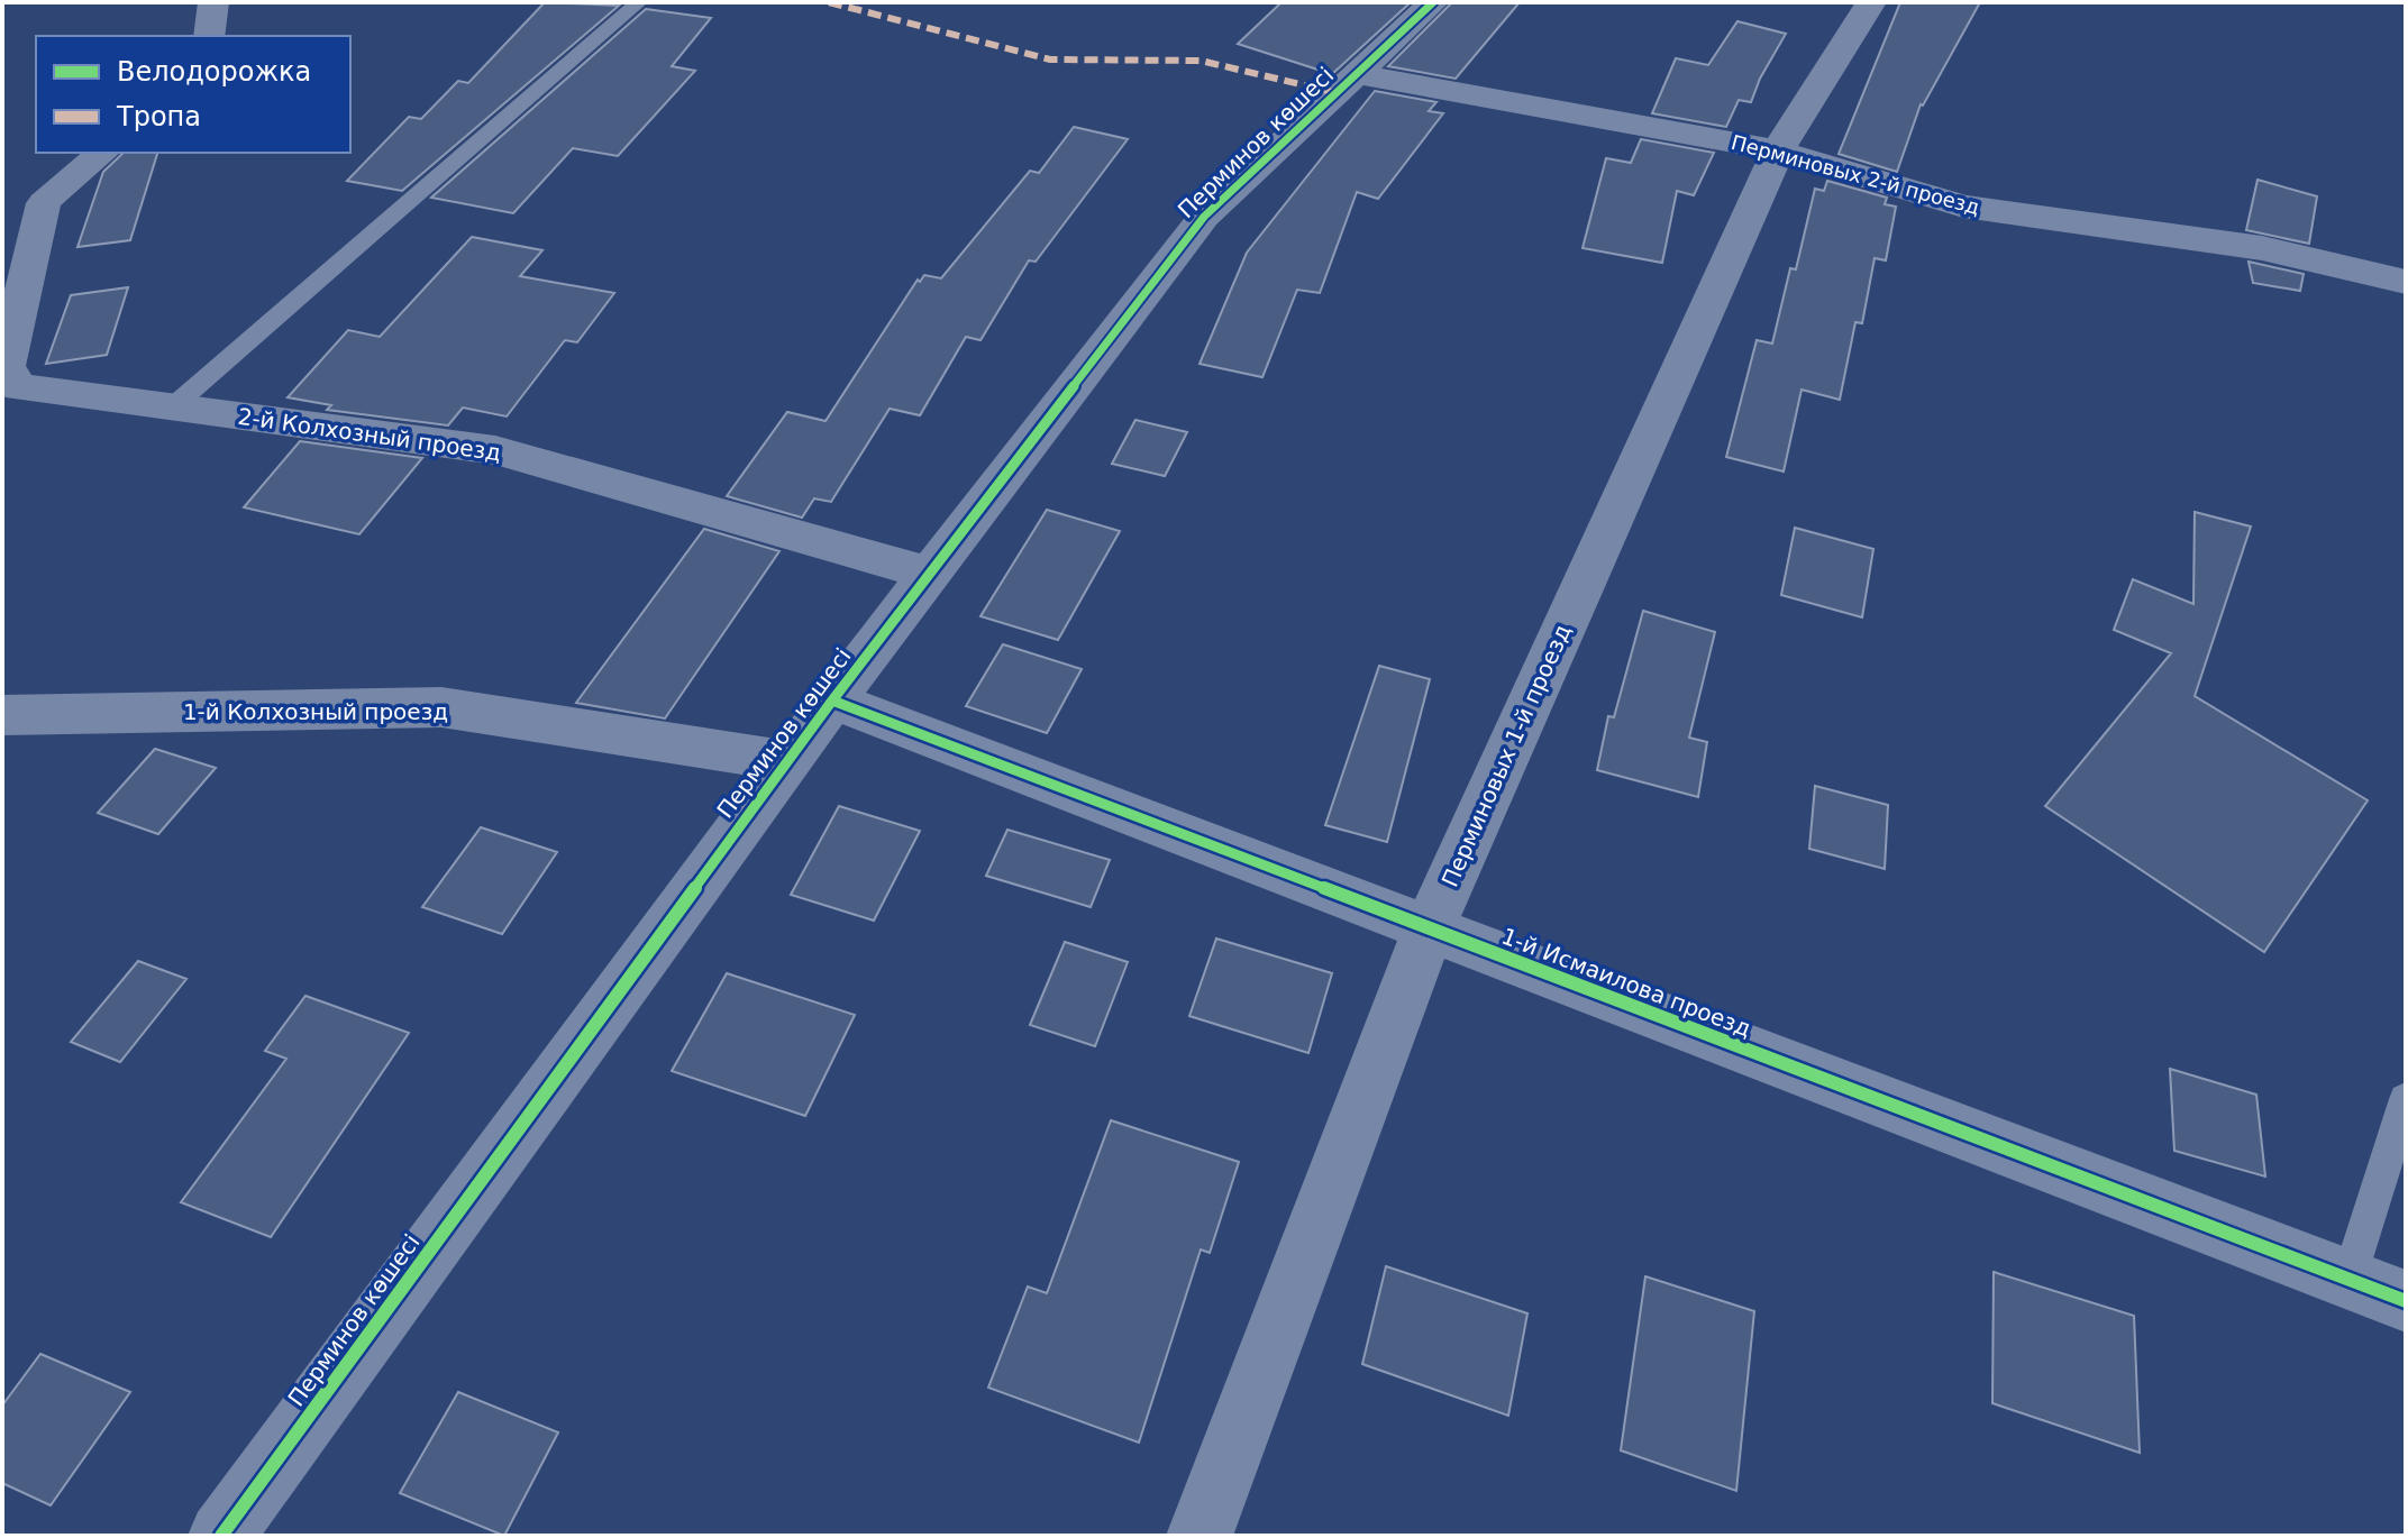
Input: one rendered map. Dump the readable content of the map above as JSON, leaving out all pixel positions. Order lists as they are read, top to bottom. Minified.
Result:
{"streets":{"street":["Перминов көшесі","Перминовых 2-й проезд","2-й Колхозный проезд","1-й Колхозный проезд","Перминовых 1-й проезд","1-й Исмаилова проезд"]},"crossings":[["Перминов көшесі","Перминовых 2-й проезд"],["Перминов көшесі","2-й Колхозный проезд"],["Перминов көшесі","1-й Колхозный проезд"],["Перминов көшесі","1-й Исмаилова проезд"],["Перминовых 2-й проезд","Перминовых 1-й проезд"],["Перминовых 1-й проезд","1-й Исмаилова проезд"]],"legend":["Велодорожка","Тропа"]}
